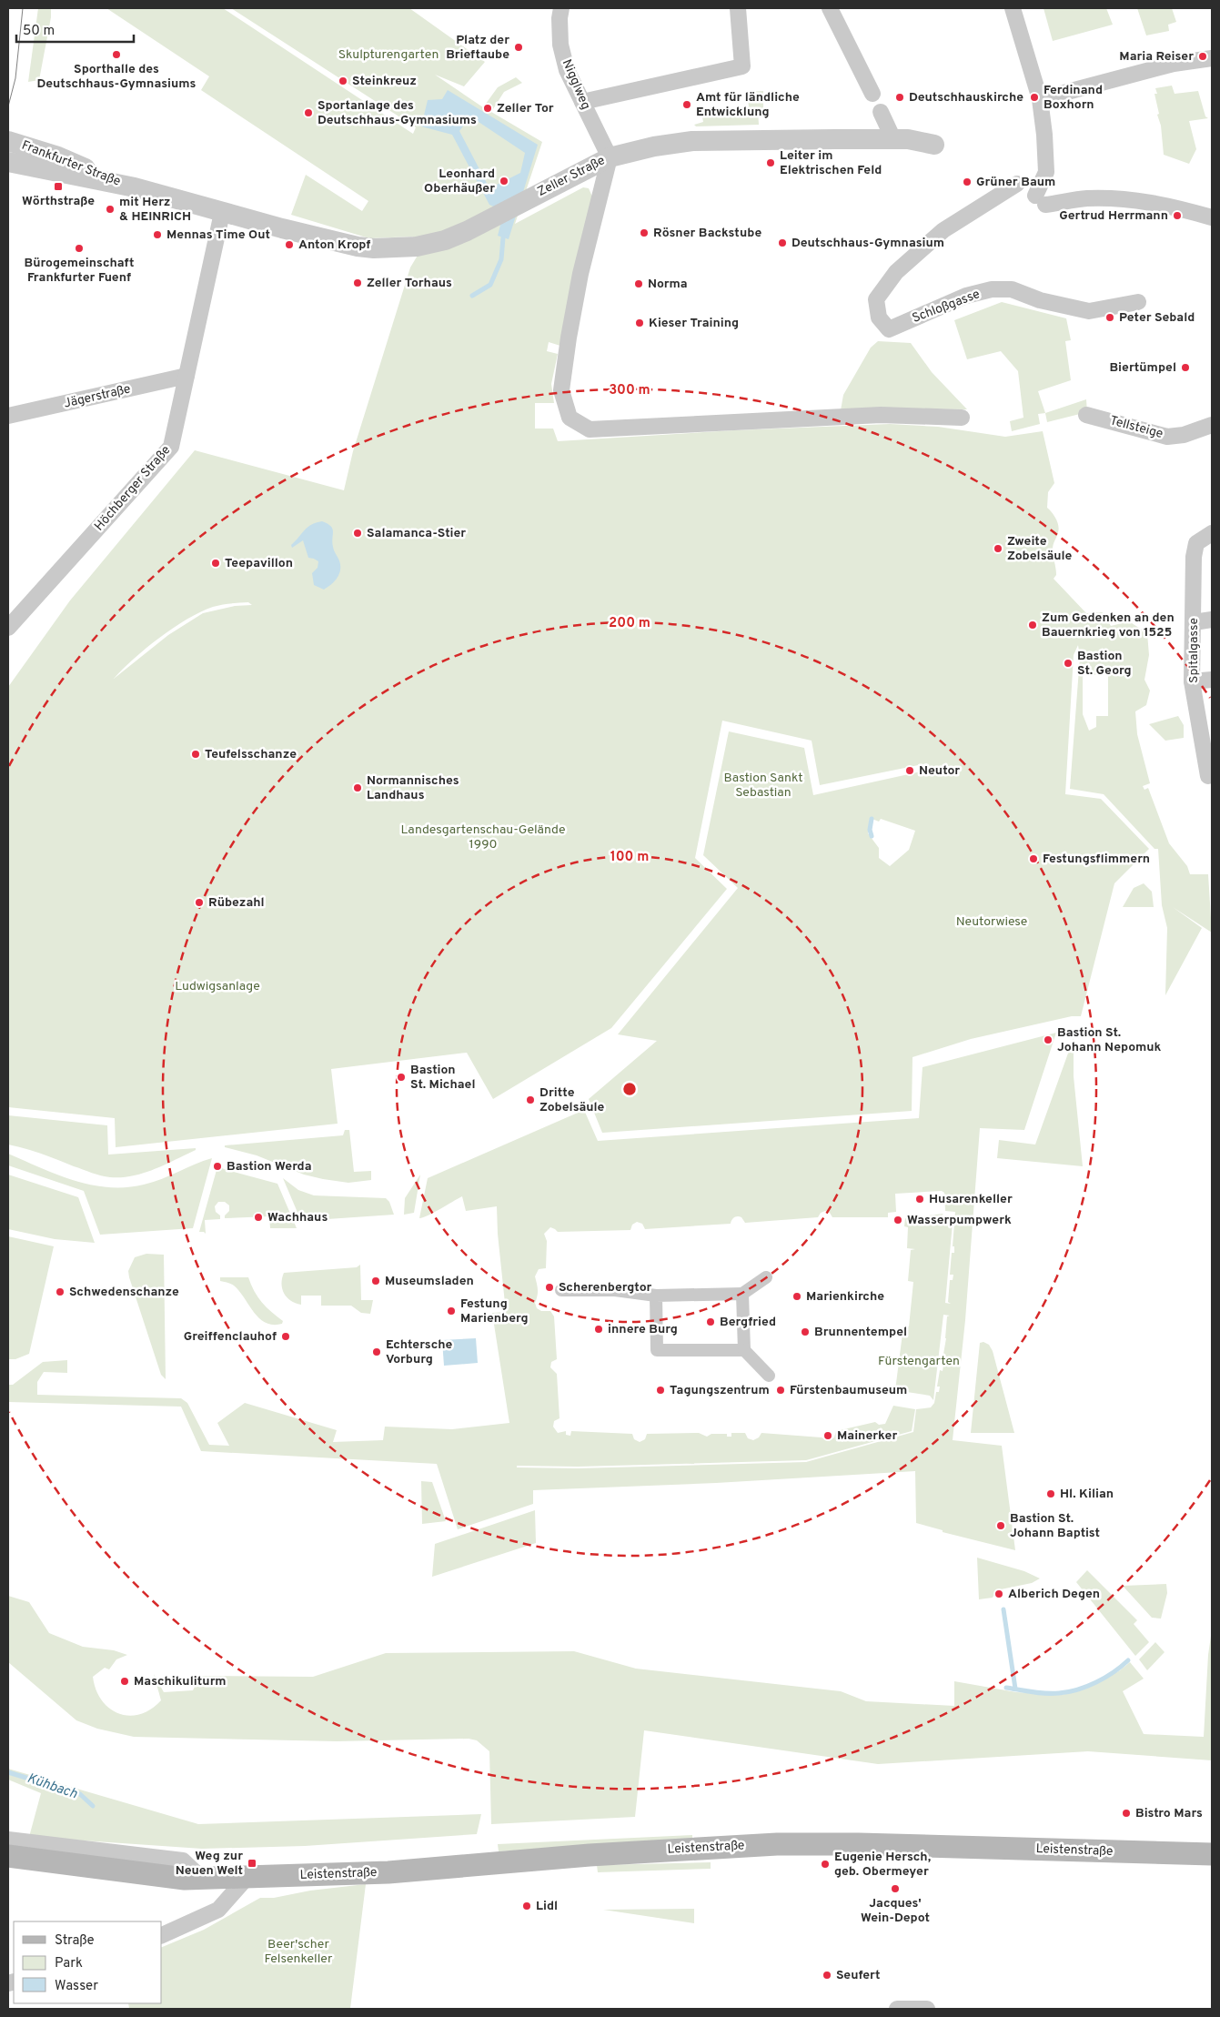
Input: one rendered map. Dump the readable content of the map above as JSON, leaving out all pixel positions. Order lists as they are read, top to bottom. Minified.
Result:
{"streets":{"main road":["Leistenstraße"],"street":["Nigglweg","Frankfurter Straße","Zeller Straße","Schloßgasse","Jägerstraße","Tellsteige","Höchberger Straße","Spitalgasse"]},"crossings":[["Nigglweg","Zeller Straße"],["Frankfurter Straße","Zeller Straße"],["Frankfurter Straße","Höchberger Straße"],["Zeller Straße","Höchberger Straße"],["Jägerstraße","Höchberger Straße"]],"water":["Kühbach"],"parks":["Skulpturengarten","Bastion Sankt Sebastian","Landesgartenschau-Gelände 1990","Neutorwiese","Ludwigsanlage","Fürstengarten","Beer'scher Felsenkeller"],"places":{"other":["Platz der Brieftaube","Sporthalle des Deutschhaus-Gymnasiums","Maria Reiser","Steinkreuz","Deutschhauskirche","Ferdinand Boxhorn","Amt für ländliche Entwicklung","Zeller Tor","Sportanlage des Deutschhaus-Gymnasiums","Leiter im Elektrischen Feld","Leonhard Oberhäußer","Grüner Baum","mit Herz & HEINRICH","Gertrud Herrmann","Rösner Backstube","Mennas Time Out","Deutschhaus-Gymnasium","Anton Kropf","Bürogemeinschaft Frankfurter Fuenf","Zeller Torhaus","Norma","Peter Sebald","Kieser Training","Biertümpel","Salamanca-Stier","Zweite Zobelsäule","Teepavillon","Zum Gedenken an den Bauernkrieg von 1525","Bastion St. Georg","Teufelsschanze","Neutor","Normannisches Landhaus","Festungsflimmern","Rübezahl","Bastion St. Johann Nepomuk","Bastion St. Michael","Dritte Zobelsäule","Bastion Werda","Husarenkeller","Wachhaus","Wasserpumpwerk","Museumsladen","Scherenbergtor","Schwedenschanze","Marienkirche","Festung Marienberg","Bergfried","innere Burg","Brunnentempel","Greiffenclauhof","Echtersche Vorburg","Tagungszentrum","Fürstenbaumuseum","Mainerker","Hl. Kilian","Bastion St. Johann Baptist","Alberich Degen","Maschikuliturm","Bistro Mars","Eugenie Hersch, geb. Obermeyer","Jacques' Wein-Depot","Lidl","Seufert"],"transit":["Wörthstraße","Weg zur Neuen Welt"]},"legend":["Straße","Park","Wasser"],"scale_bar":"50 m","rings":["300 m","200 m","100 m"]}
